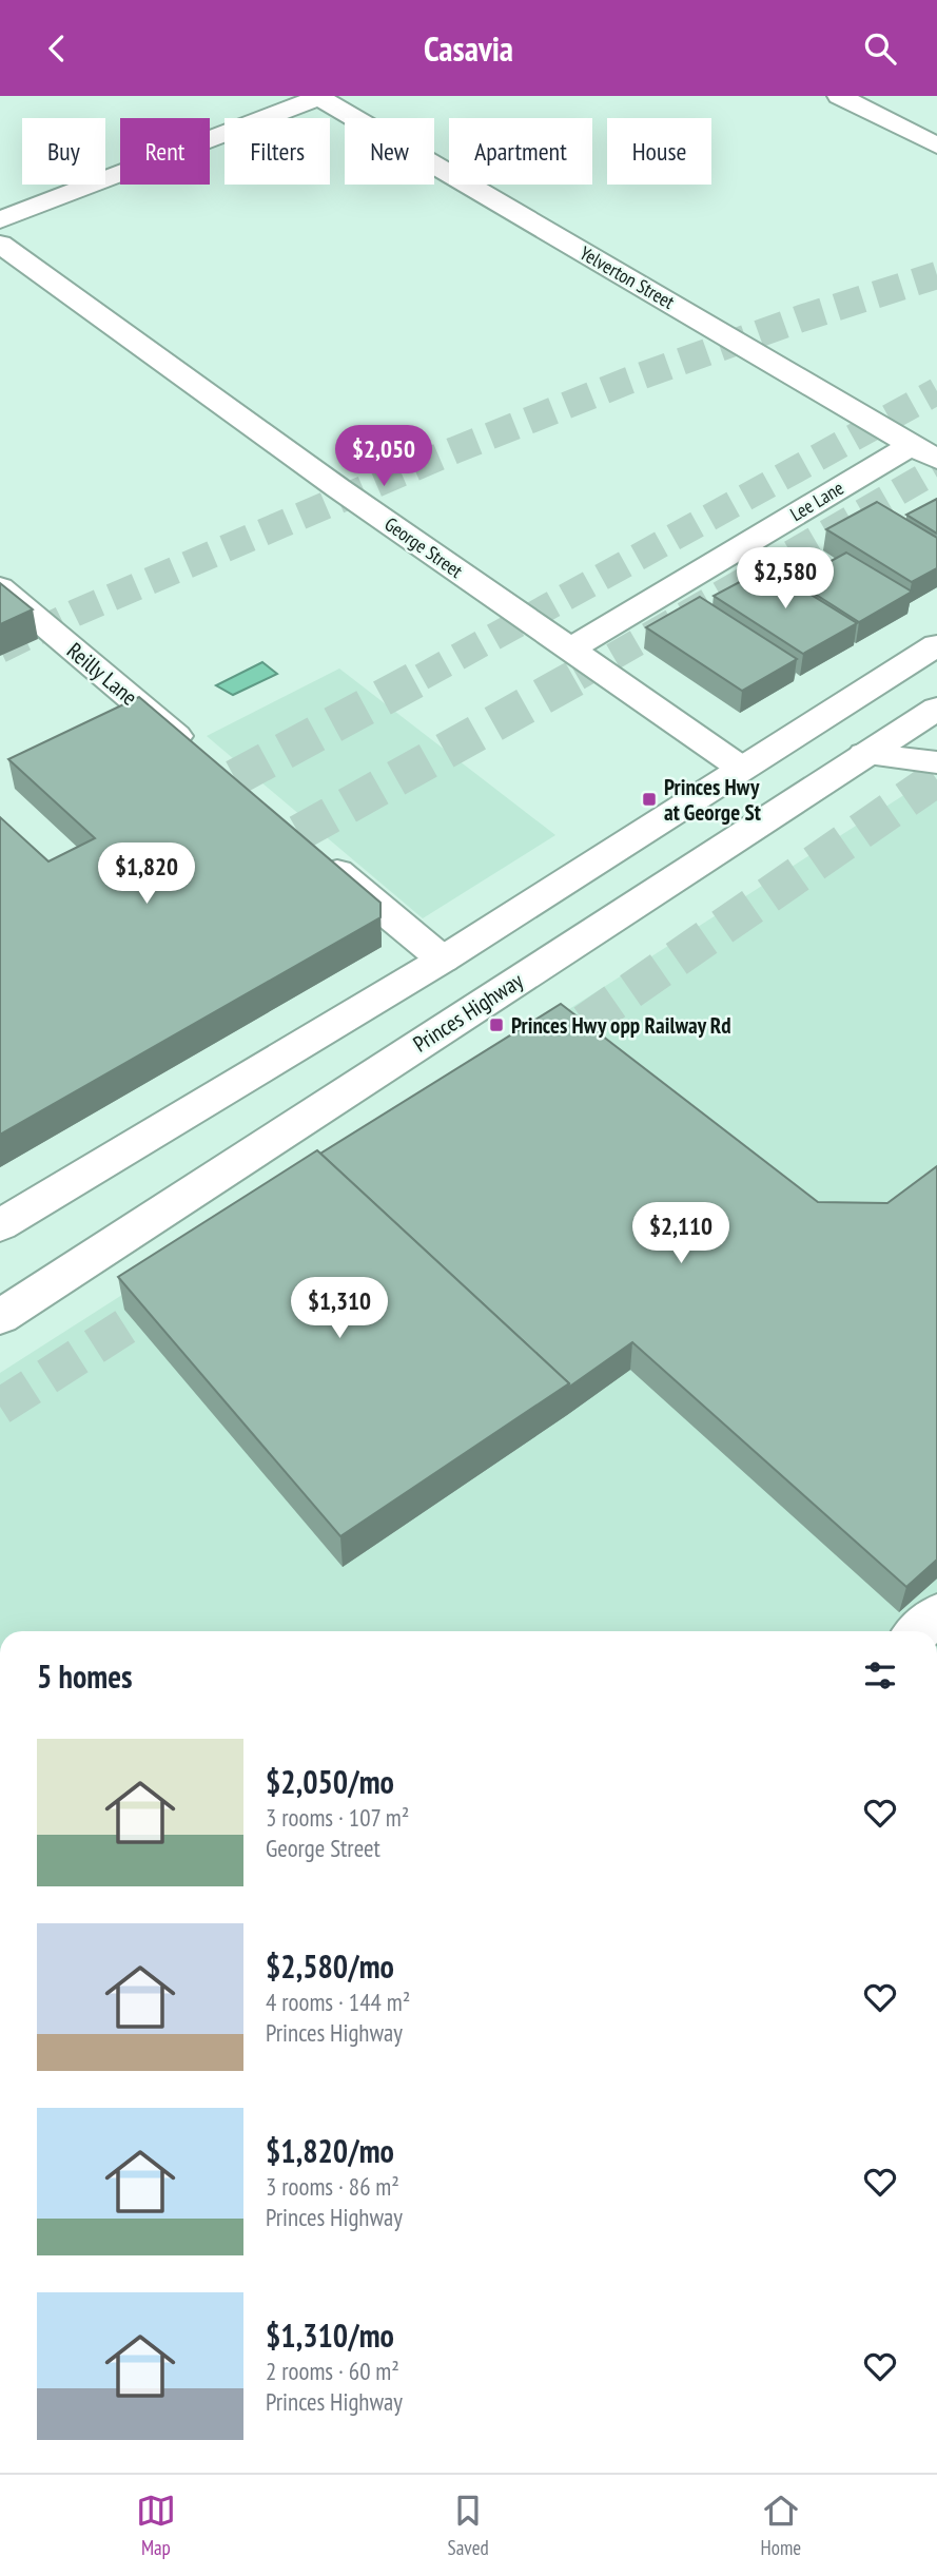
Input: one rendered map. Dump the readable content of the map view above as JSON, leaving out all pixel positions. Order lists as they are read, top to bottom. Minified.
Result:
{"streets":{"main road":["Yelverton Street","Lee Lane","George Street","Reilly Lane","Princes Highway"]},"crossings":[["Yelverton Street","Lee Lane"],["Lee Lane","George Street"]],"places":{"transit":["Princes Hwy at George St","Princes Hwy opp Railway Rd"]},"page":{"header":"Casavia","chip":["Buy","Rent","Filters","New","Apartment","House"],"price":["$2,050","$2,580","$1,820","$2,110","$1,310"],"heading":"5 homes","list":[{"name":"$2,050/mo","note":"3 rooms · 107 m² · George Street"},{"name":"$2,580/mo","note":"4 rooms · 144 m² · Princes Highway"},{"name":"$1,820/mo","note":"3 rooms · 86 m² · Princes Highway"},{"name":"$1,310/mo","note":"2 rooms · 60 m² · Princes Highway"}],"tabs":["Map","Saved","Home"]}}
